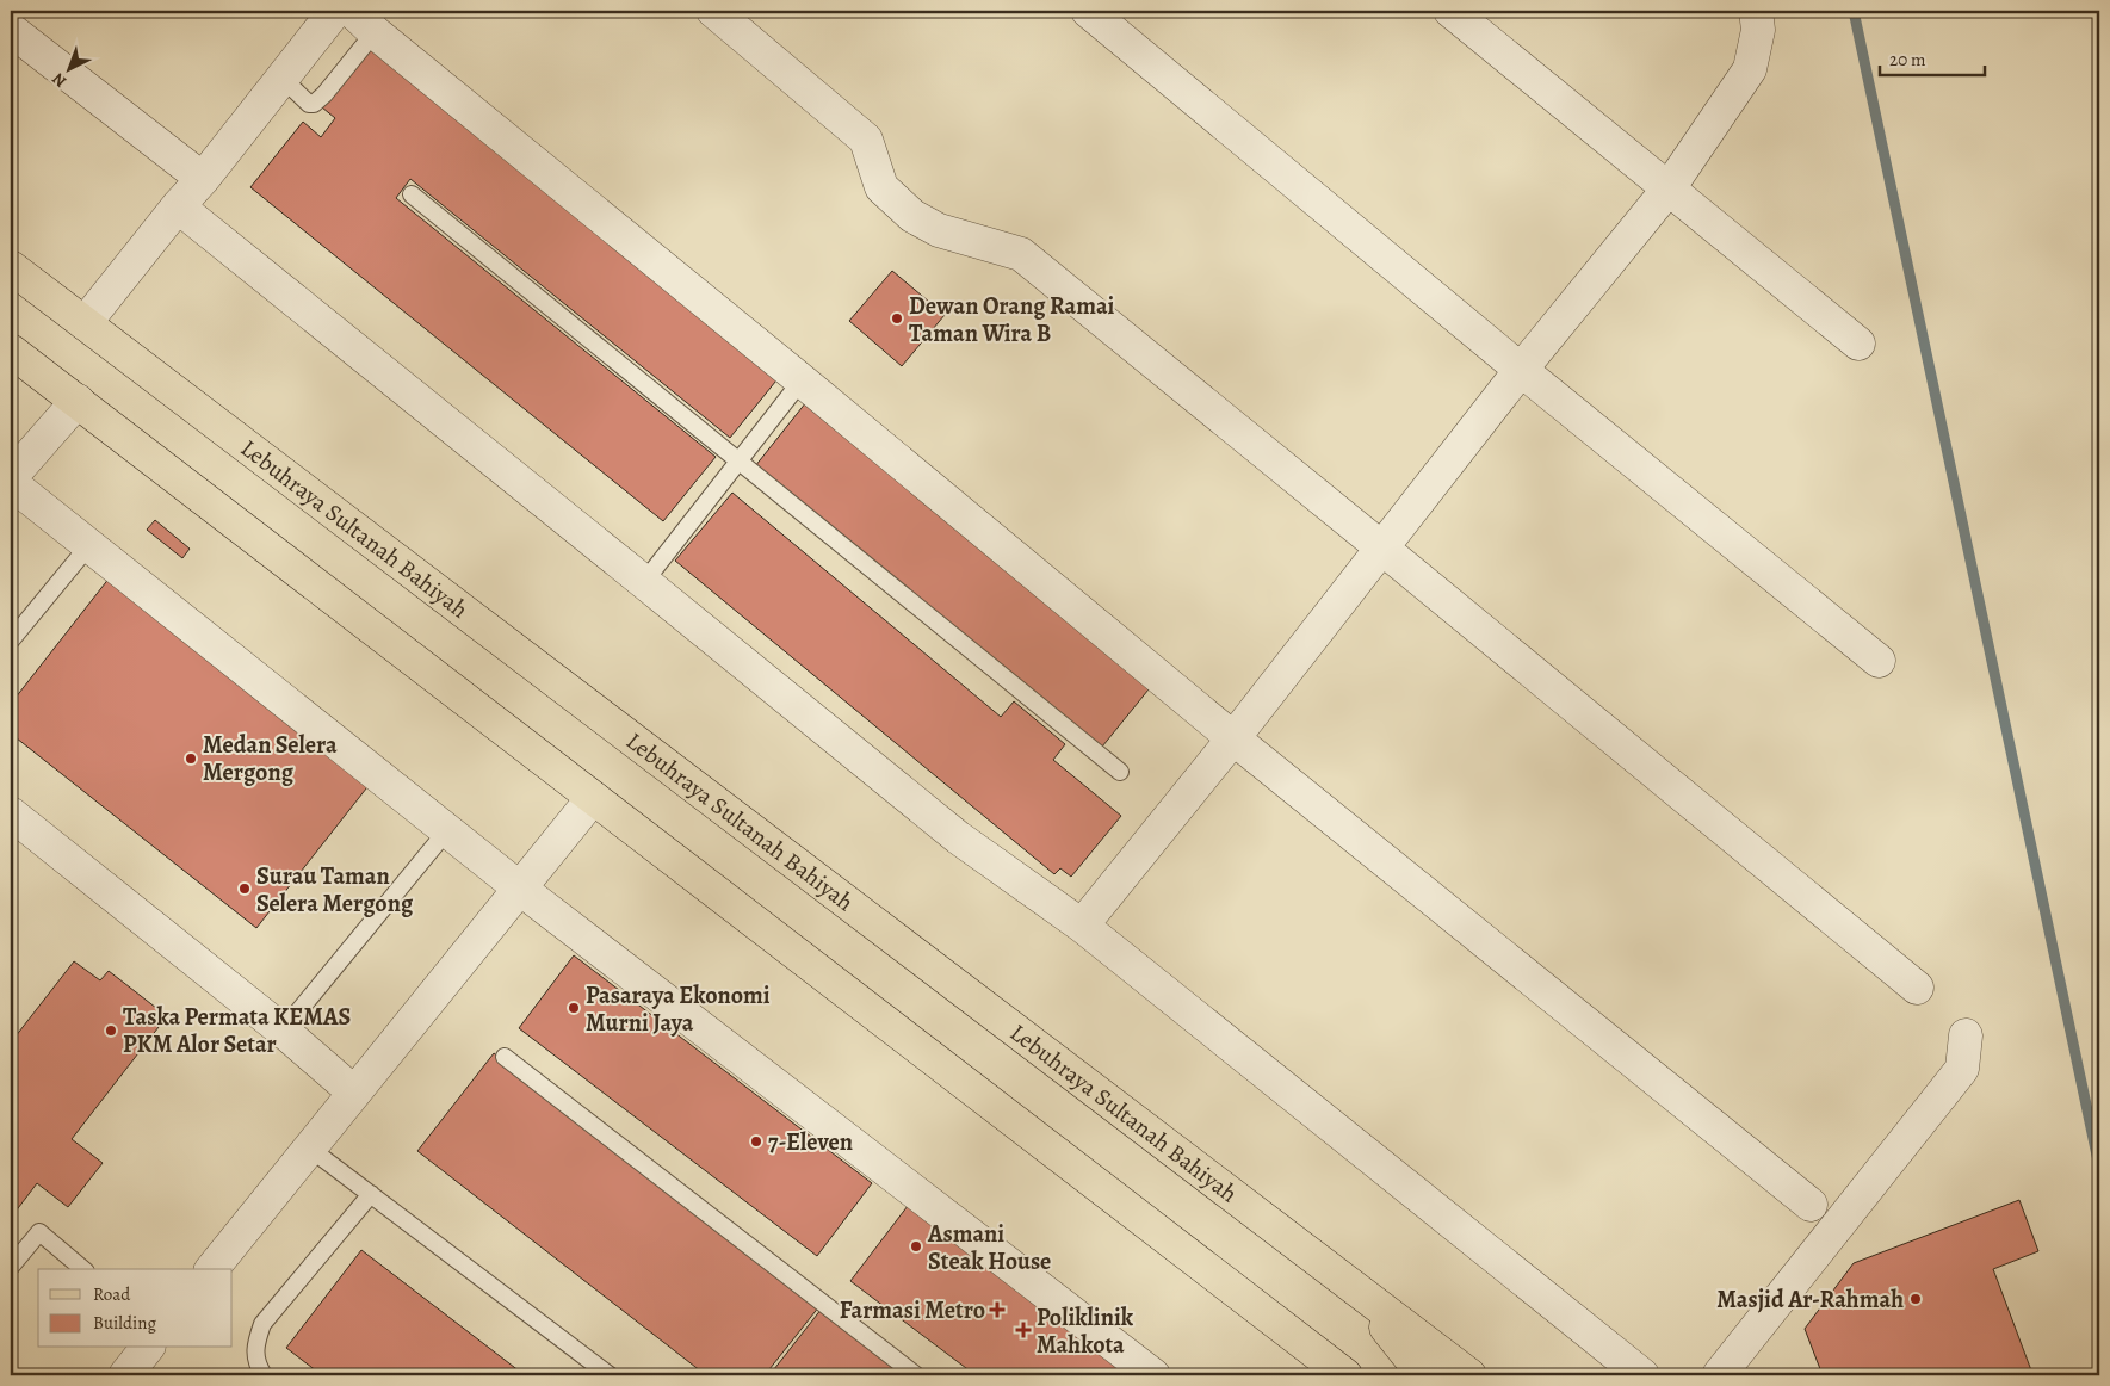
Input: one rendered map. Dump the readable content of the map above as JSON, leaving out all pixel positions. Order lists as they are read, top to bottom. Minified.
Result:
{"streets":{"main road":["Lebuhraya Sultanah Bahiyah"]},"places":{"other":["Dewan Orang Ramai Taman Wira B","Medan Selera Mergong","Surau Taman Selera Mergong","Pasaraya Ekonomi Murni Jaya","Taska Permata KEMAS PKM Alor Setar","7-Eleven","Asmani Steak House","Masjid Ar-Rahmah"],"health":["Farmasi Metro","Poliklinik Mahkota"]},"legend":["Road","Building"],"scale_bar":"20 m","north":"bottom left"}
